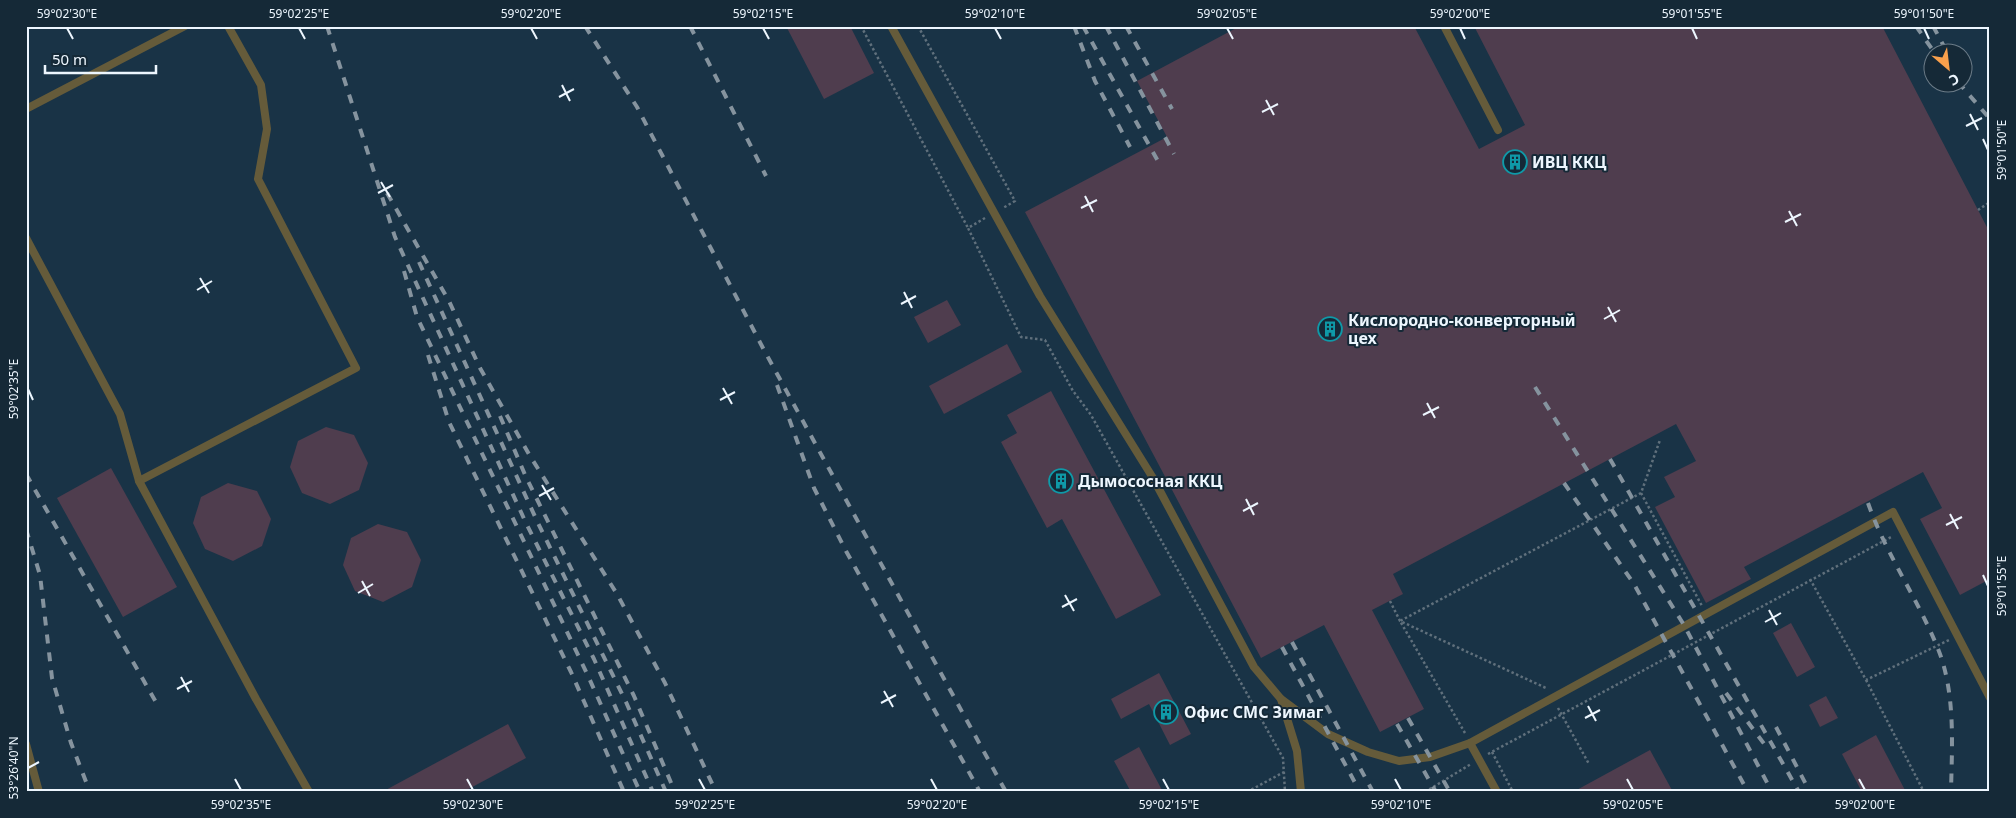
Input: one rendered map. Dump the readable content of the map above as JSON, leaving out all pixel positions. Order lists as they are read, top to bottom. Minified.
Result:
{"places":{"building":["ИВЦ ККЦ","Кислородно-конверторный цех","Дымососная ККЦ","Офис СМС Зимаг"]},"scale_bar":"50 m","north":"bottom right","coordinates":["59°02'30\"E","59°02'25\"E","59°02'20\"E","59°02'15\"E","59°02'10\"E","59°02'05\"E","59°02'00\"E","59°01'55\"E","59°01'50\"E","59°02'35\"E","53°26'40\"N"]}
